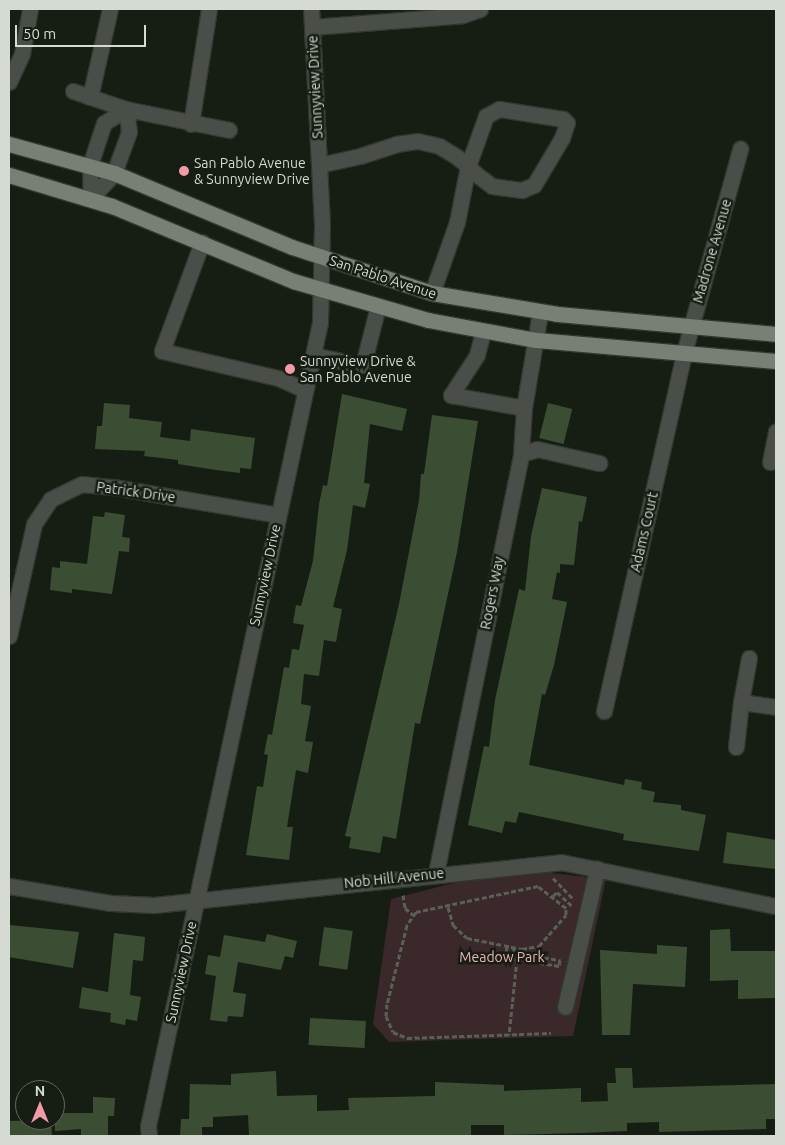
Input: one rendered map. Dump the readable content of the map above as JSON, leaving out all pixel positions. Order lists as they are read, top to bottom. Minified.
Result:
{"streets":{"main road":["San Pablo Avenue"],"street":["Sunnyview Drive","Madrone Avenue","Patrick Drive","Adams Court","Rogers Way","Nob Hill Avenue"]},"crossings":[["Sunnyview Drive","San Pablo Avenue"],["Sunnyview Drive","Patrick Drive"],["Sunnyview Drive","Nob Hill Avenue"],["Madrone Avenue","San Pablo Avenue"],["Madrone Avenue","Adams Court"],["San Pablo Avenue","Adams Court"],["San Pablo Avenue","Rogers Way"],["Rogers Way","Nob Hill Avenue"]],"parks":["Meadow Park"],"places":["San Pablo Avenue & Sunnyview Drive","Sunnyview Drive & San Pablo Avenue"],"scale_bar":"50 m","north":"top"}
